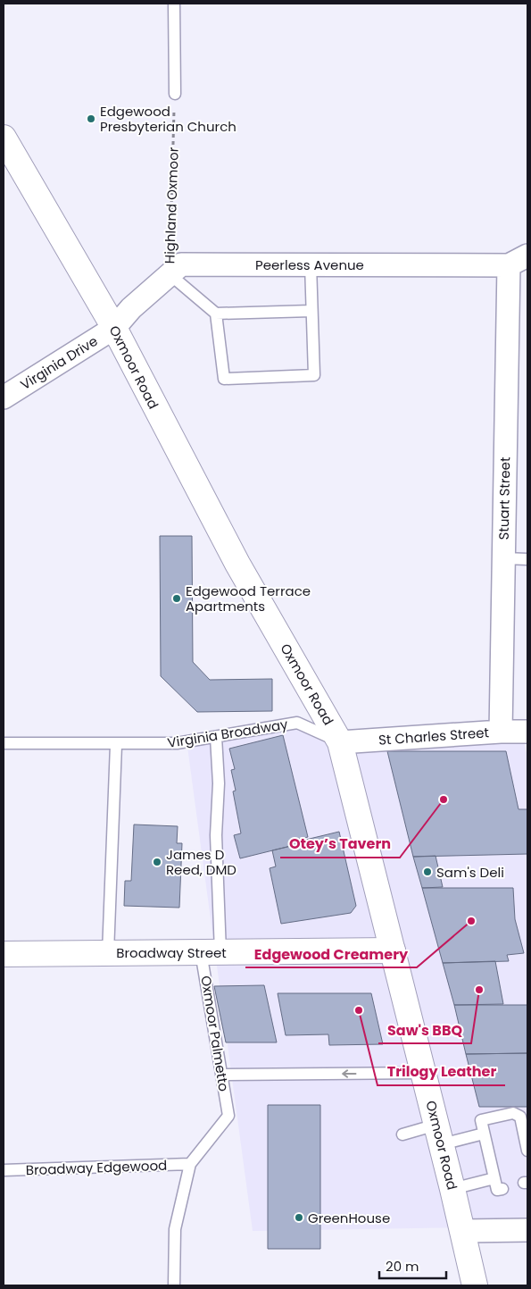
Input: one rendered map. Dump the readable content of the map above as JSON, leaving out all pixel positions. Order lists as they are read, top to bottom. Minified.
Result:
{"streets":{"main road":["Oxmoor Road","Broadway Street"],"street":["Peerless Avenue","Virginia Drive","Stuart Street","St Charles Street"],"lane":["Virginia Broadway","Oxmoor Palmetto","Broadway Edgewood"],"path":["Highland Oxmoor"]},"crossings":[["Highland Oxmoor","Peerless Avenue"],["Peerless Avenue","Virginia Drive"],["Peerless Avenue","Oxmoor Road"],["Peerless Avenue","Stuart Street"],["Virginia Drive","Oxmoor Road"],["Oxmoor Road","Virginia Broadway"],["Oxmoor Road","St Charles Street"],["Oxmoor Road","Broadway Street"],["Stuart Street","St Charles Street"],["Virginia Broadway","St Charles Street"],["Virginia Broadway","Oxmoor Palmetto"],["Broadway Street","Oxmoor Palmetto"],["Oxmoor Palmetto","Broadway Edgewood"]],"places":["Edgewood Presbyterian Church","Edgewood Terrace Apartments","Otey’s Tavern","James D Reed, DMD","Sam's Deli","Edgewood Creamery","Saw's BBQ","Trilogy Leather","GreenHouse"],"scale_bar":"20 m"}
